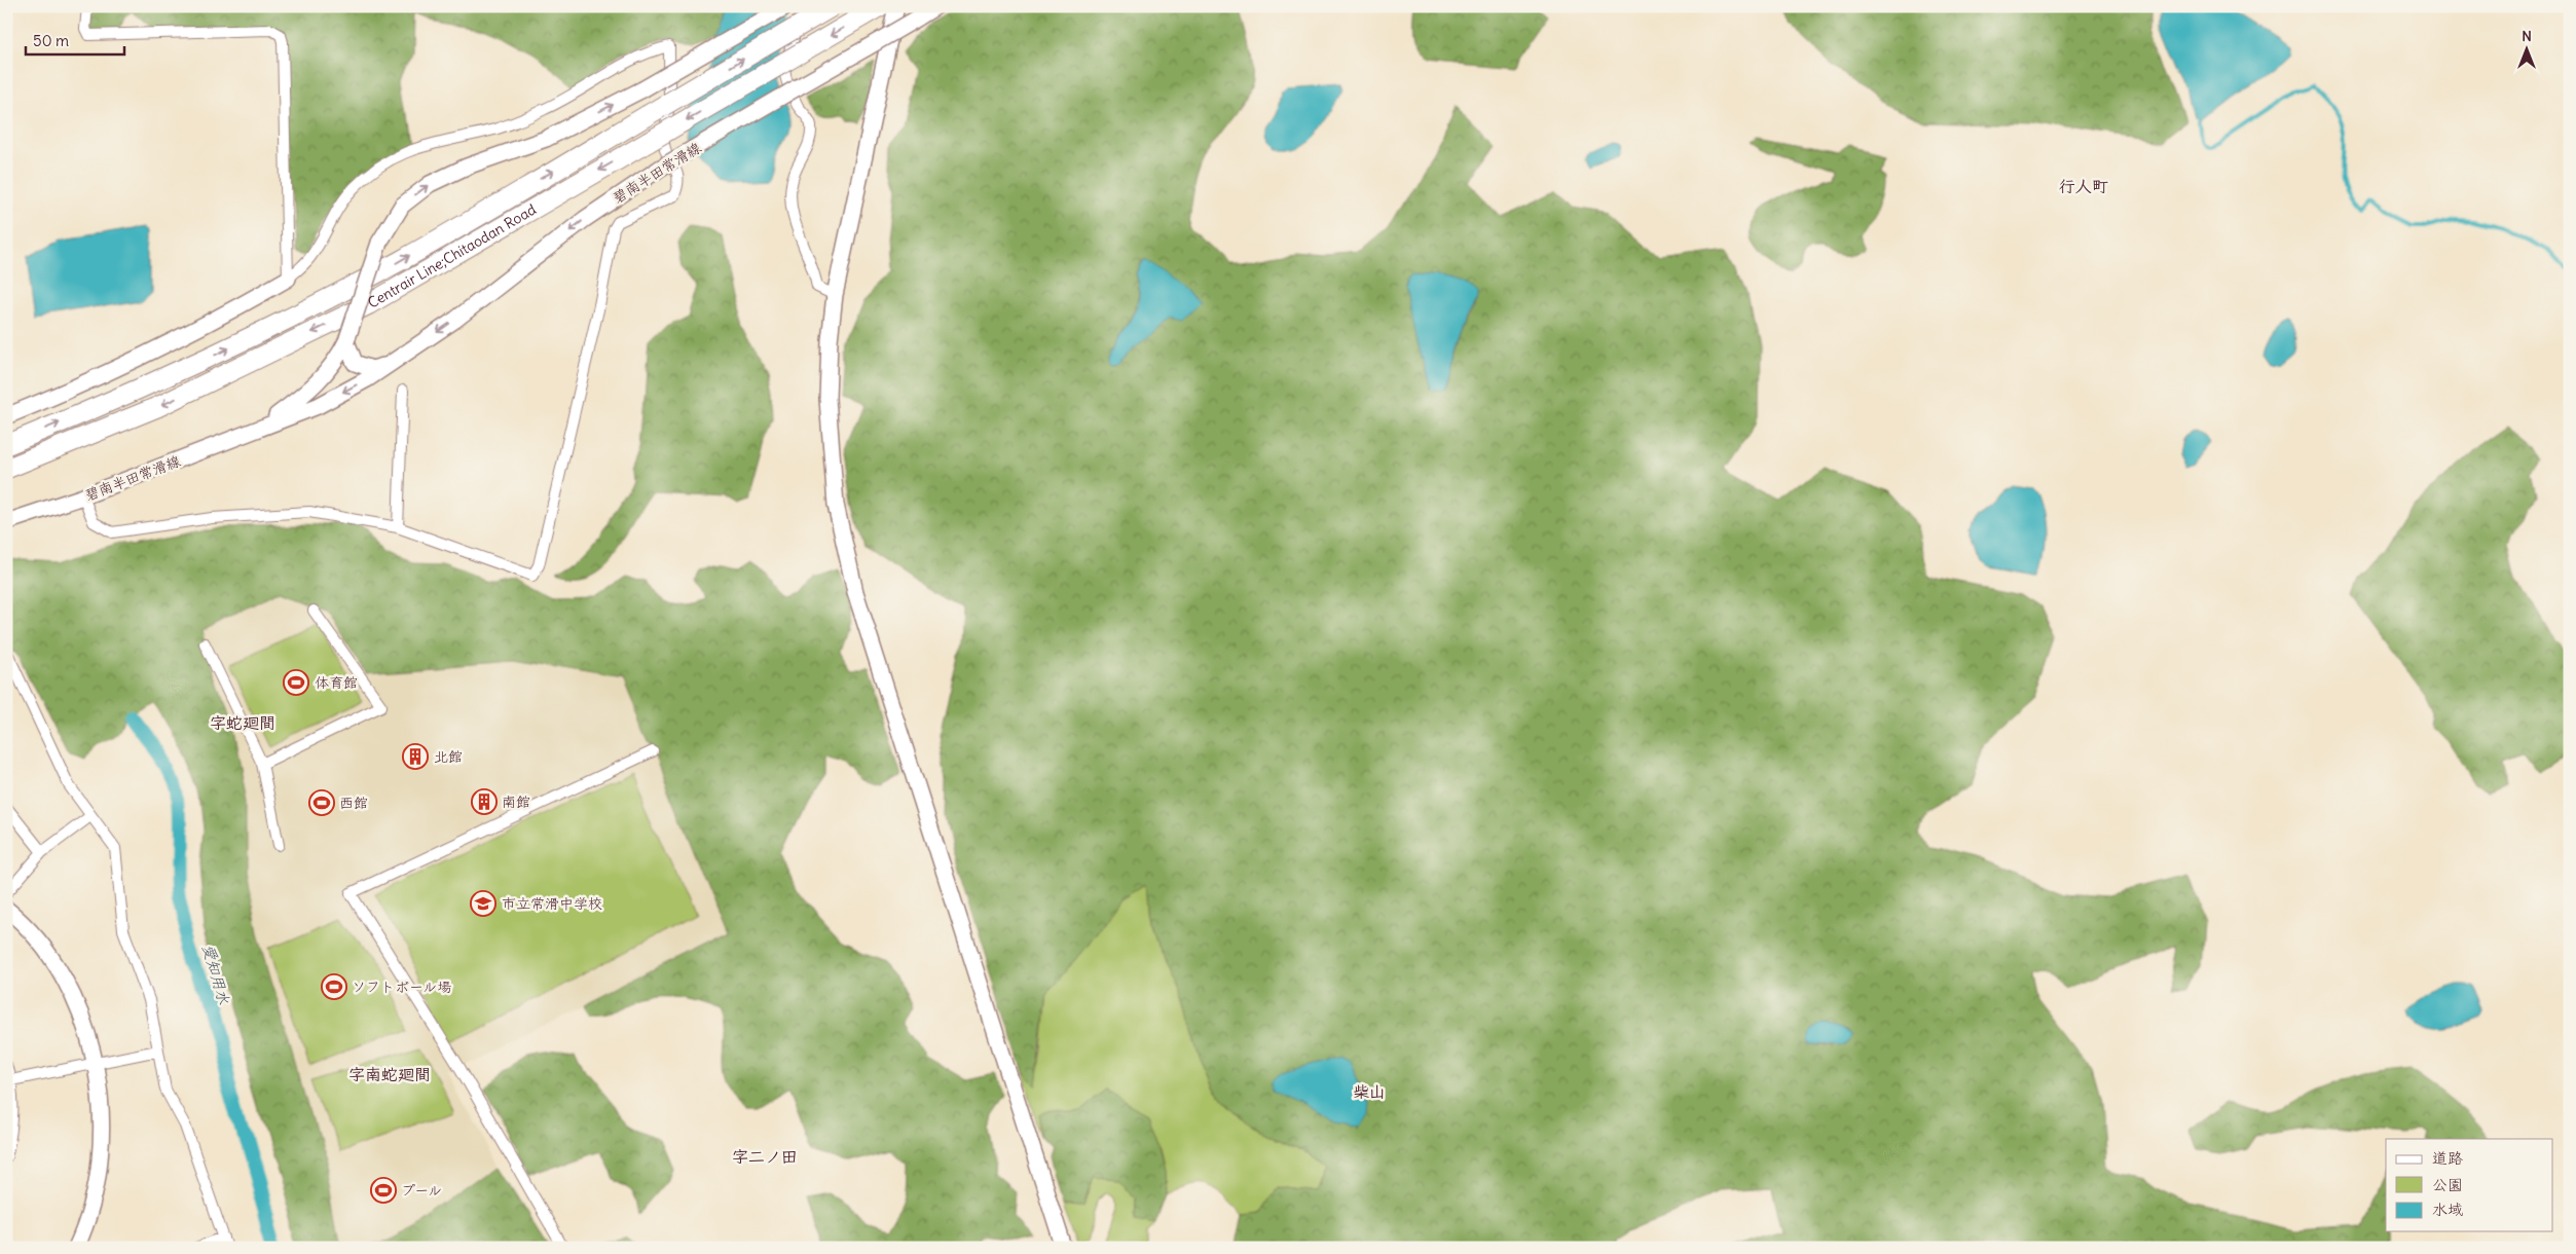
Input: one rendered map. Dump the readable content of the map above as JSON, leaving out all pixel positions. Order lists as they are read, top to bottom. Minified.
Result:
{"streets":{"highway":["Centrair Line;Chitaodan Road"],"street":["碧南半田常滑線"]},"districts":["行人町","字蛇廻間","字南蛇廻間","柴山","字二ノ田"],"water":["愛知用水"],"places":{"sports":["体育館","西館","ソフトボール場","プール"],"building":["北館","南館"],"school or university":["市立常滑中学校"]},"legend":["道路","公園","水域"],"scale_bar":"50 m","north":"top"}
